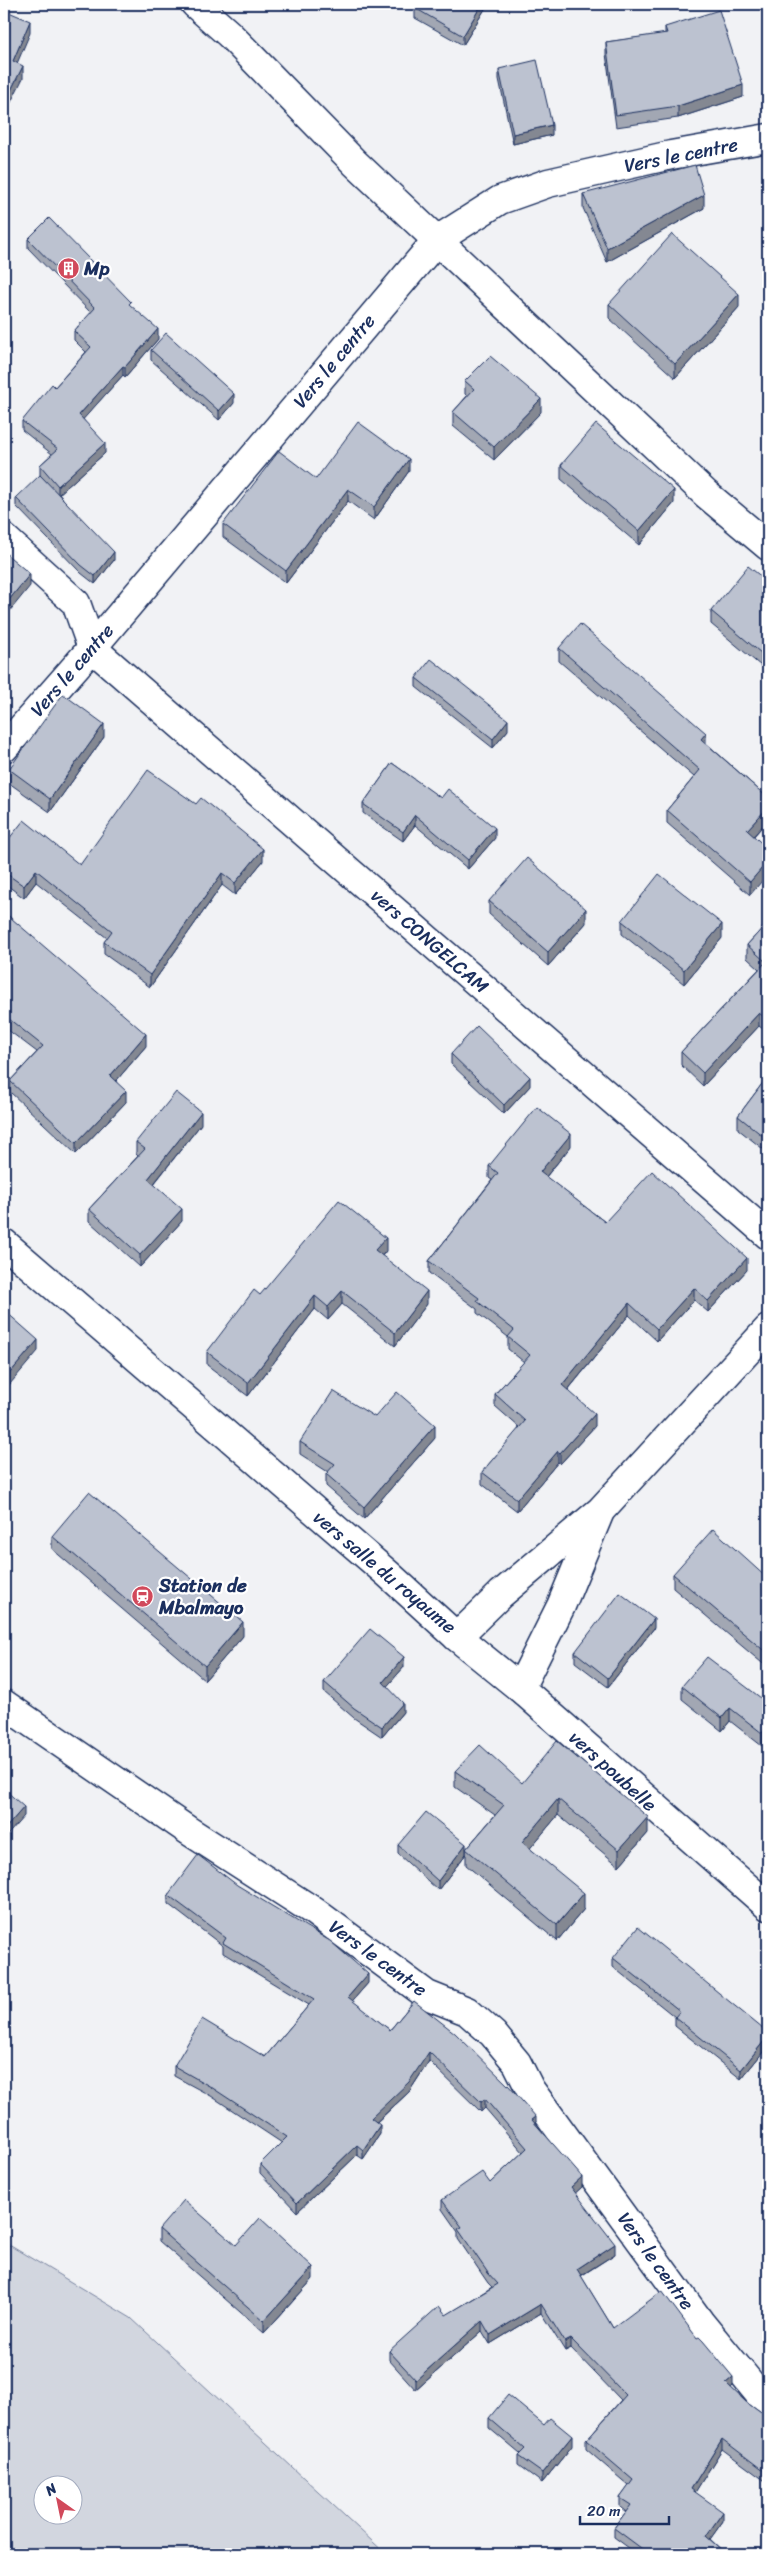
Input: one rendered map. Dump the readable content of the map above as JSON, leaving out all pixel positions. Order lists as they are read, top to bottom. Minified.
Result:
{"streets":{"street":["Vers le centre","vers CONGELCAM","vers salle du royaume","vers poubelle"]},"crossings":[["Vers le centre","vers CONGELCAM"],["vers salle du royaume","vers poubelle"]],"places":{"building":["Mp"],"station":["Station de Mbalmayo"]},"scale_bar":"20 m","north":"top left"}
